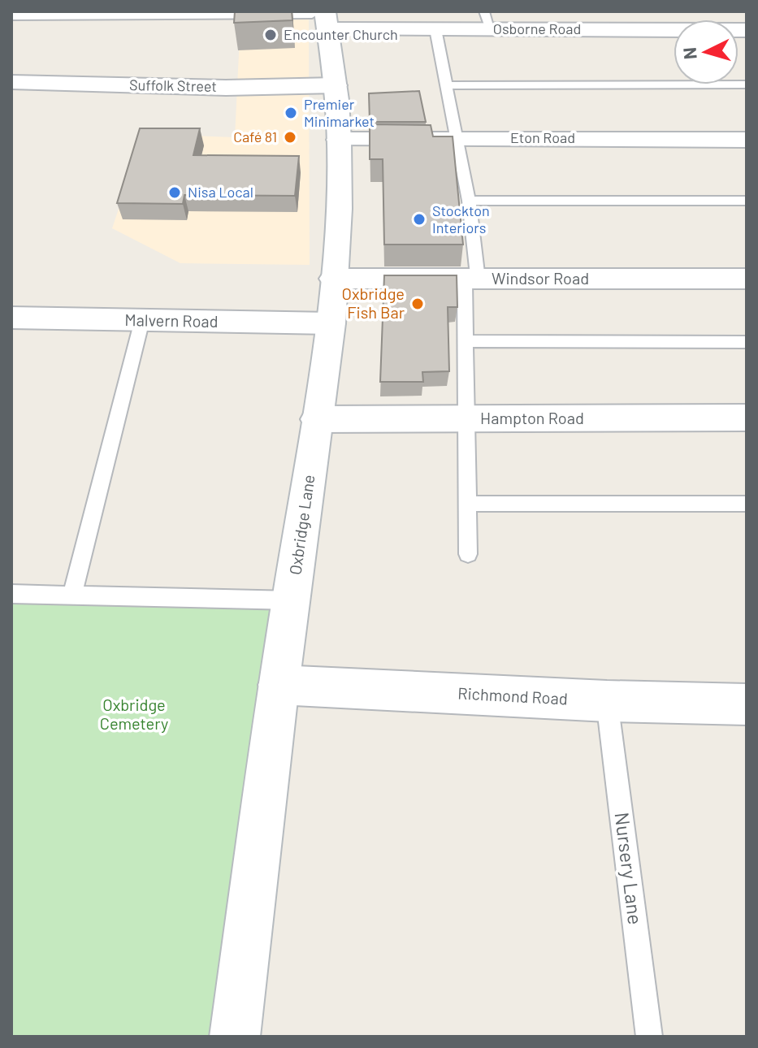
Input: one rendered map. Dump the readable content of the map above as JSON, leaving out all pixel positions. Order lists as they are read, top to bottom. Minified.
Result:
{"streets":{"street":["Osborne Road","Suffolk Street","Eton Road","Windsor Road","Malvern Road","Hampton Road","Oxbridge Lane","Richmond Road"],"lane":["Nursery Lane"]},"crossings":[["Osborne Road","Oxbridge Lane"],["Suffolk Street","Oxbridge Lane"],["Eton Road","Oxbridge Lane"],["Windsor Road","Oxbridge Lane"],["Malvern Road","Oxbridge Lane"],["Hampton Road","Oxbridge Lane"],["Oxbridge Lane","Richmond Road"],["Richmond Road","Nursery Lane"]],"parks":["Oxbridge Cemetery"],"places":["Encounter Church","Premier Minimarket","Café 81","Nisa Local","Stockton Interiors","Oxbridge Fish Bar"],"north":"left"}
